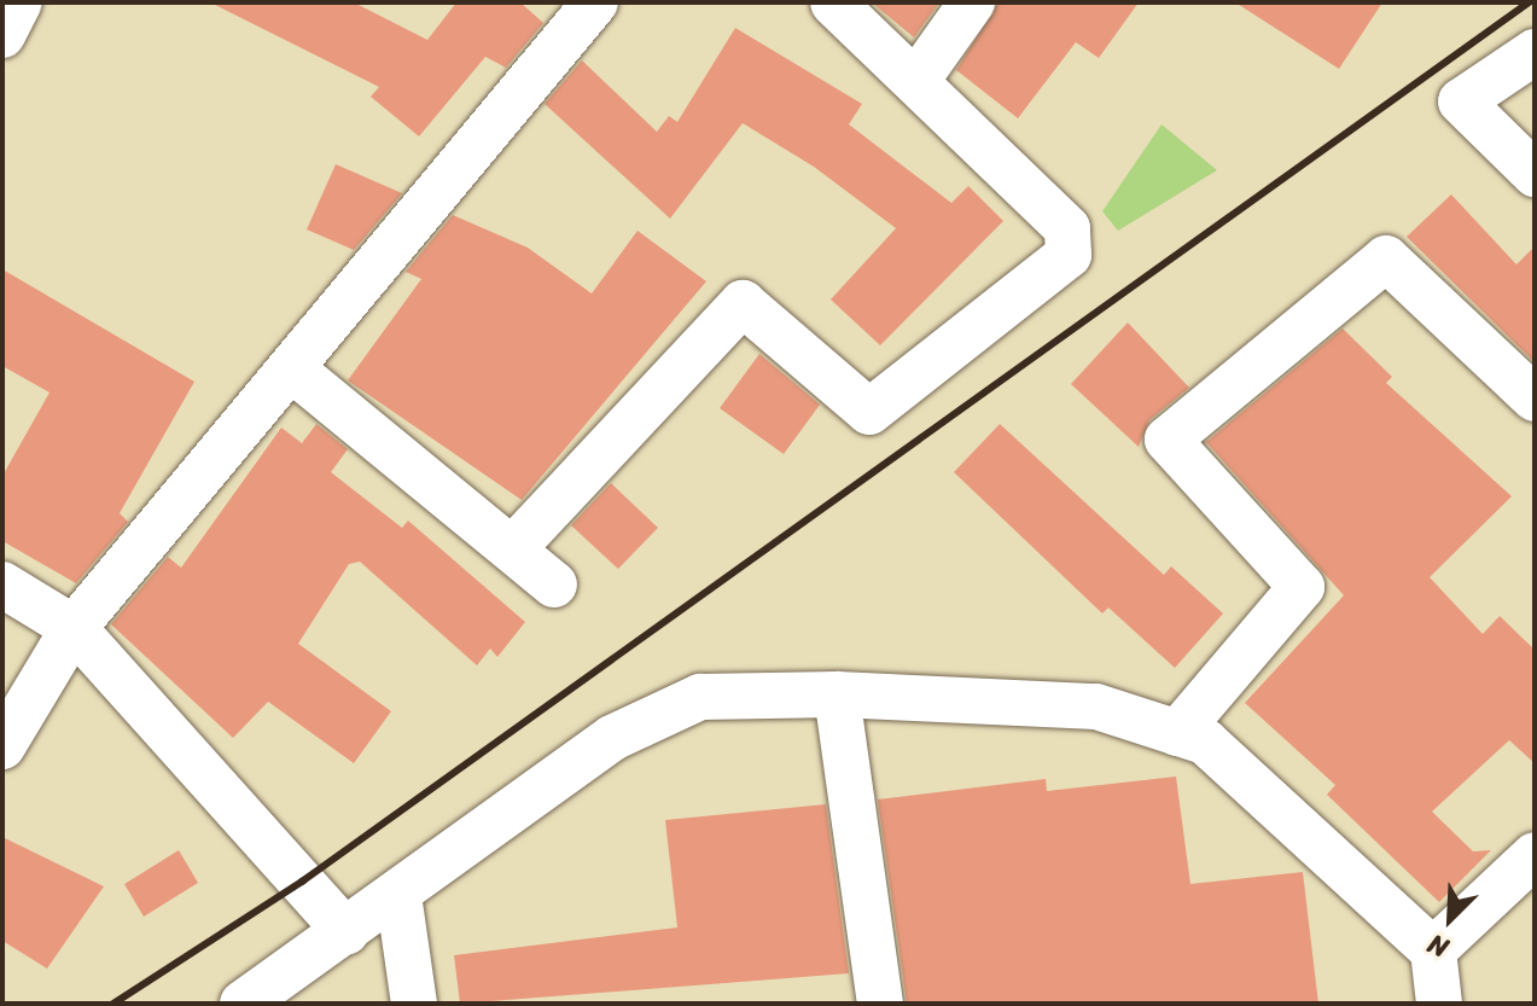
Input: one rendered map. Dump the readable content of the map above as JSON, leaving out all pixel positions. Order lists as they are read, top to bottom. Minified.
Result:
{"north":"bottom left"}
